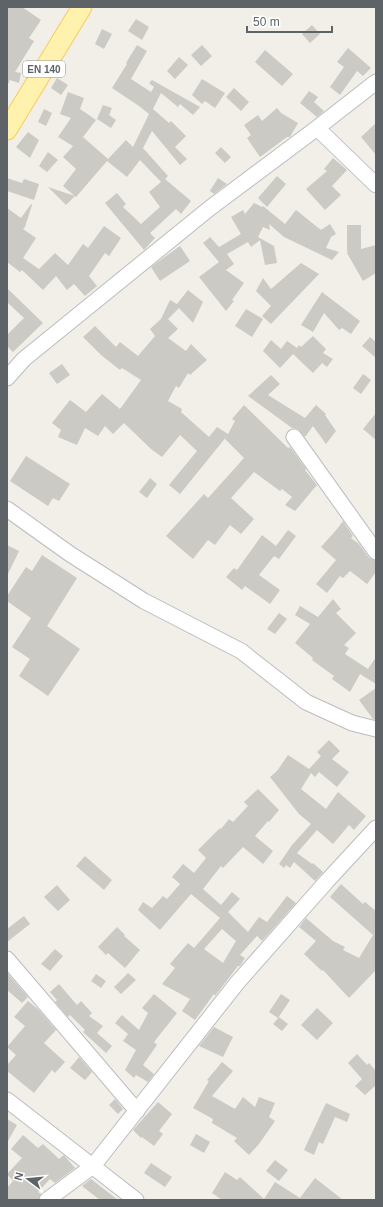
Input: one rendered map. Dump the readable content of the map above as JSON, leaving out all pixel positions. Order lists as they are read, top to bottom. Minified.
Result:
{"streets":{"main road":["EN 140"]},"scale_bar":"50 m","north":"left"}
